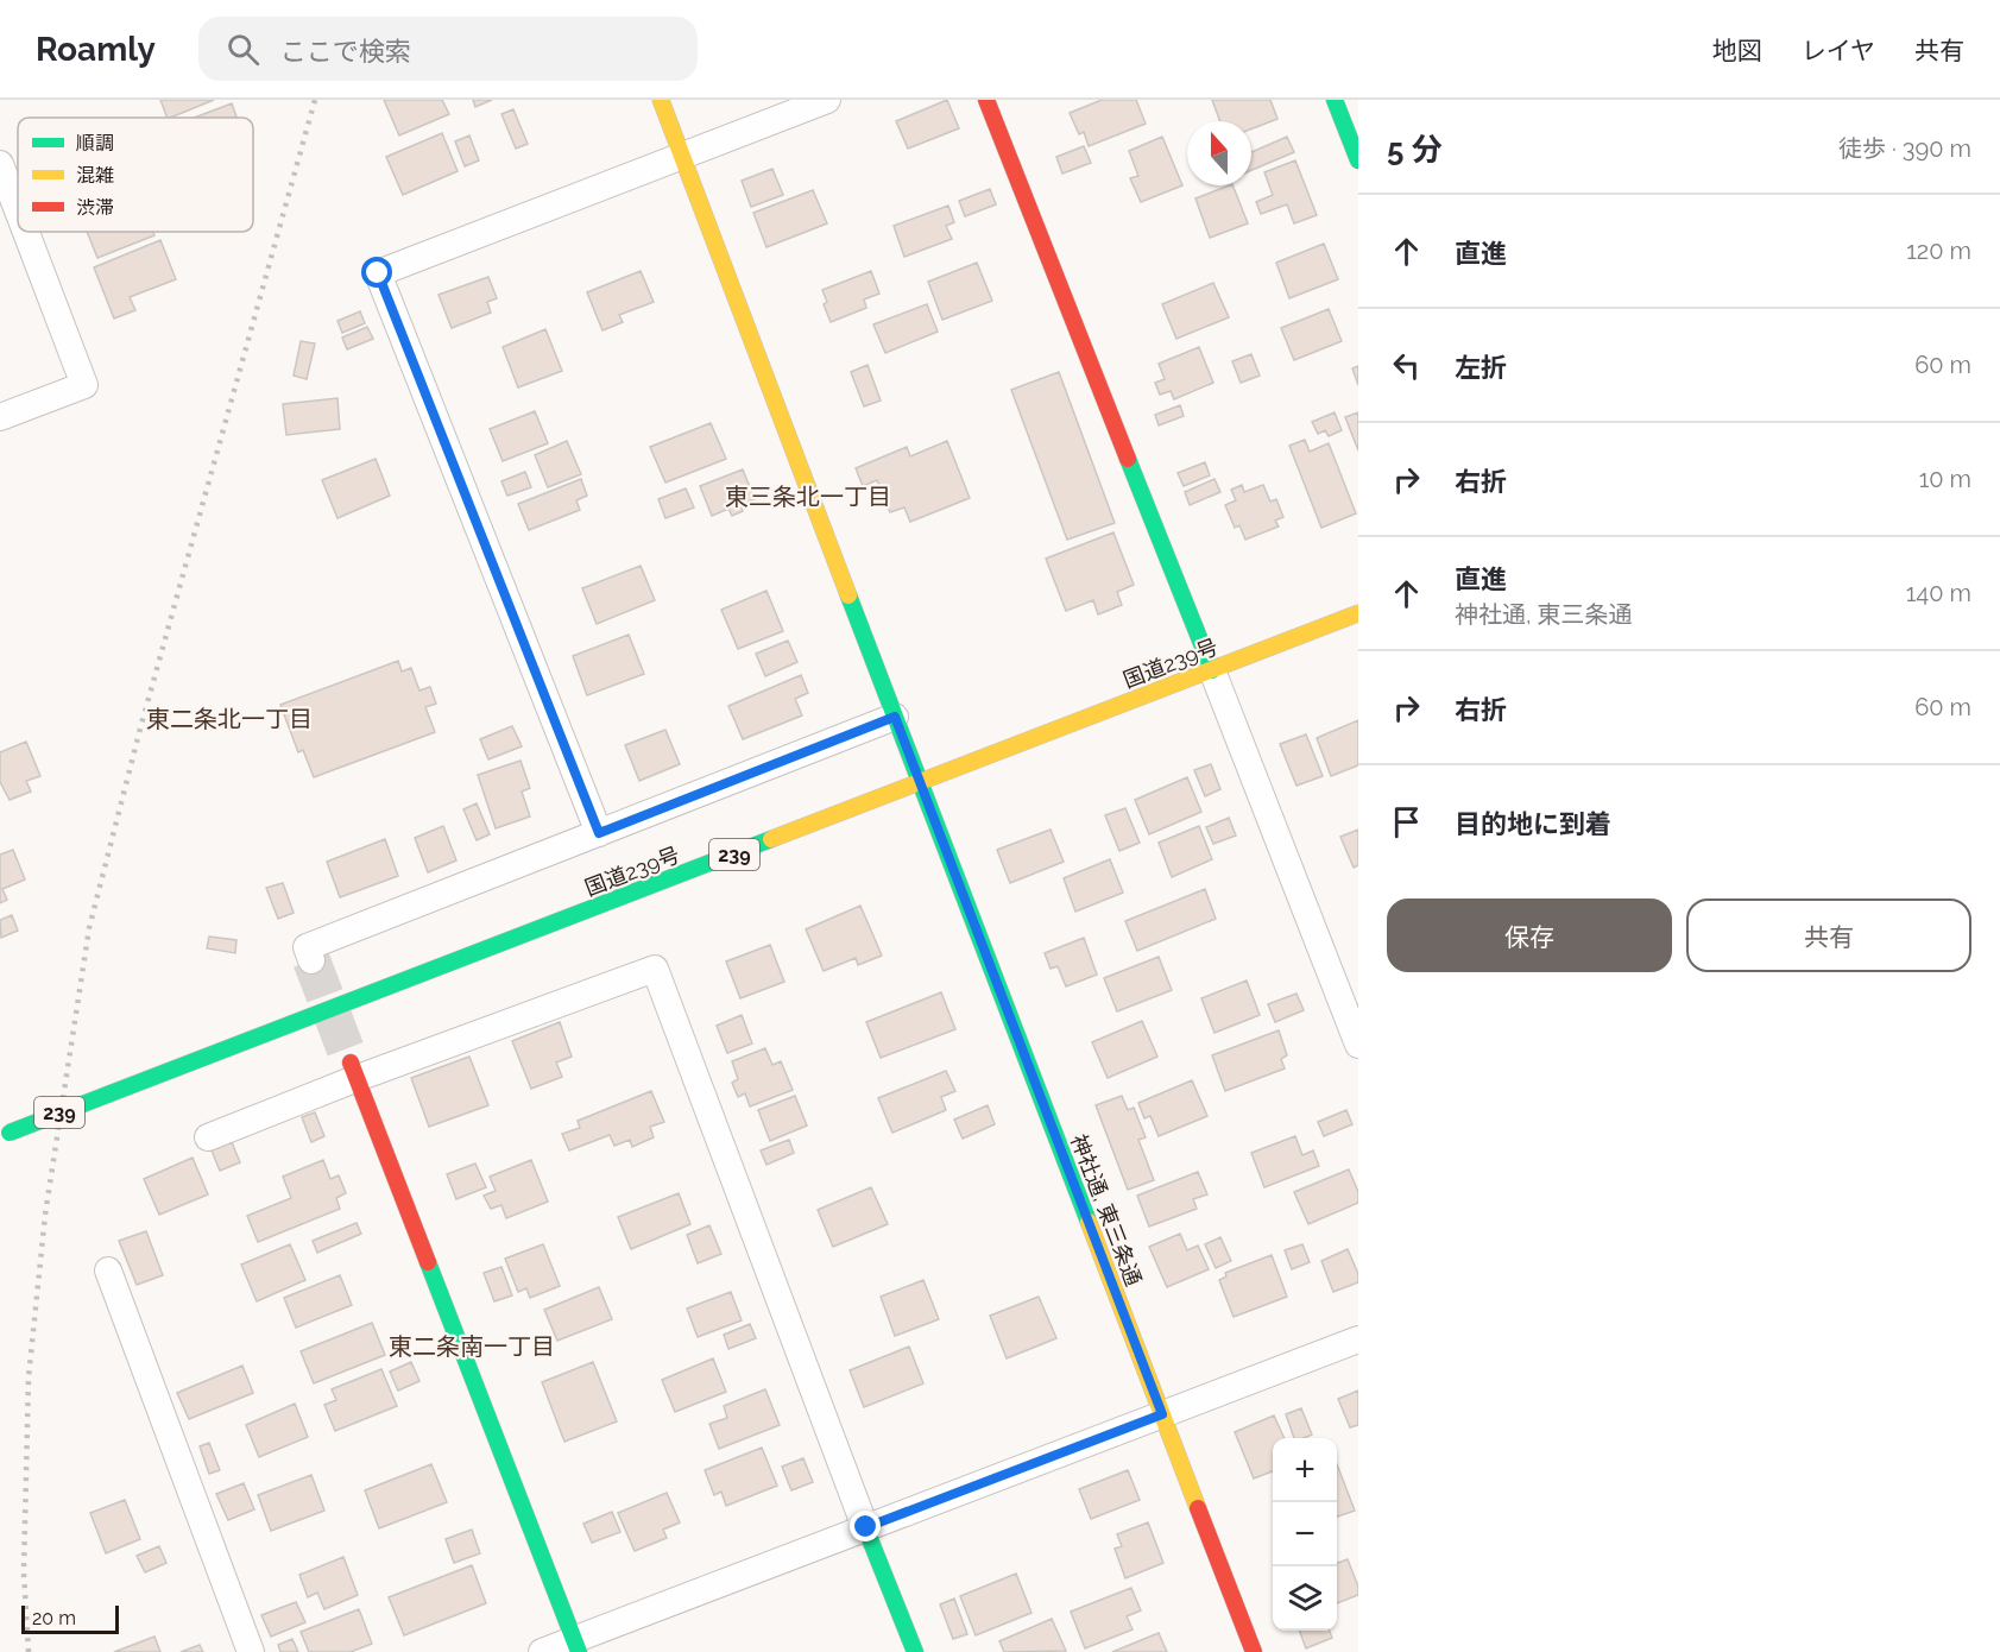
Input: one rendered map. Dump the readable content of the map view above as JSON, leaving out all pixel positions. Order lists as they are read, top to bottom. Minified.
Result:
{"streets":{"main road":["国道239号","239","神社通, 東三条通"]},"crossings":[["国道239号","神社通, 東三条通"]],"districts":["東三条北一丁目","東二条北一丁目","東二条南一丁目"],"legend":["順調","混雑","渋滞"],"scale_bar":"20 m","north":"top","page":{"header":"Roamly","search":"ここで検索","nav":["地図","レイヤ","共有"],"heading":["5 分","徒歩 · 390 m"],"list":[["直進","120 m"],["左折","60 m"],["右折","10 m"],["直進","神社通, 東三条通","140 m"],["右折","60 m"],"目的地に到着"],"buttons":["保存","共有"],"map_buttons":["+","−"],"scale":"20 m"}}
